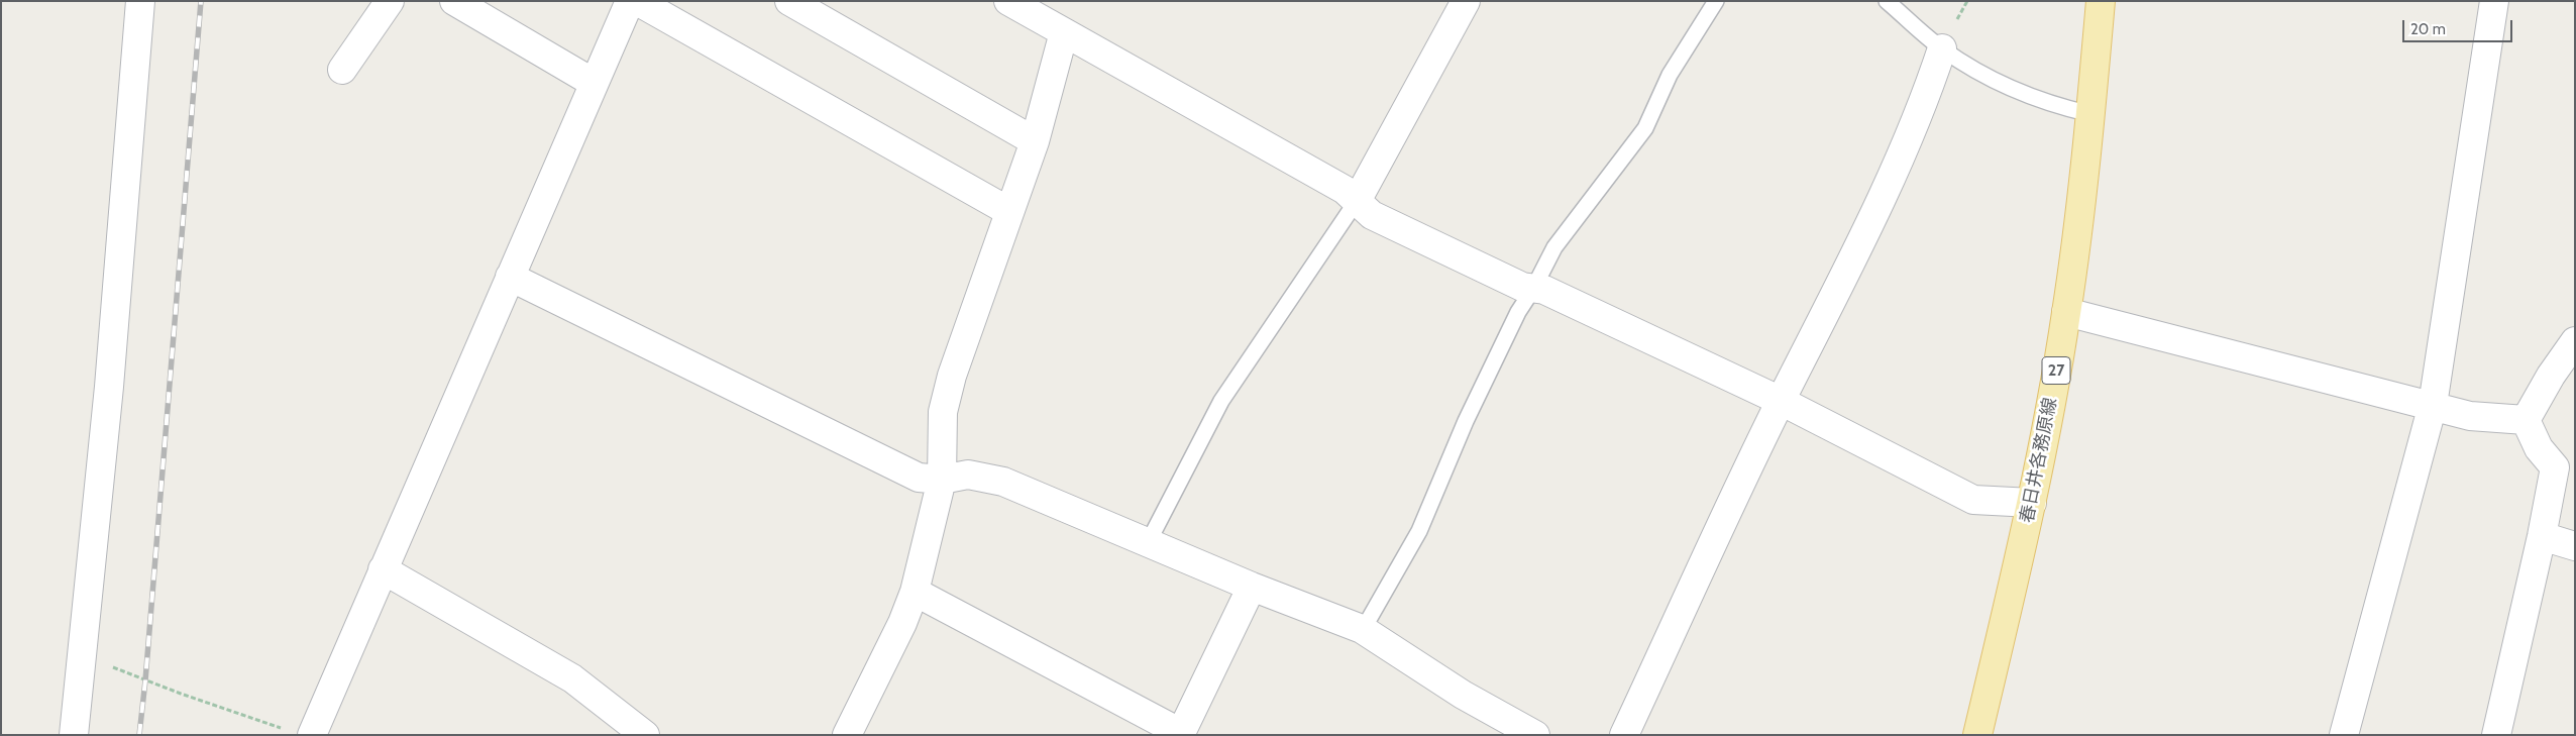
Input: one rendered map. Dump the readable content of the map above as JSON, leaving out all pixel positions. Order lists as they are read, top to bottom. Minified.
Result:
{"streets":{"main road":["27","春日井各務原線"]},"scale_bar":"20 m"}
